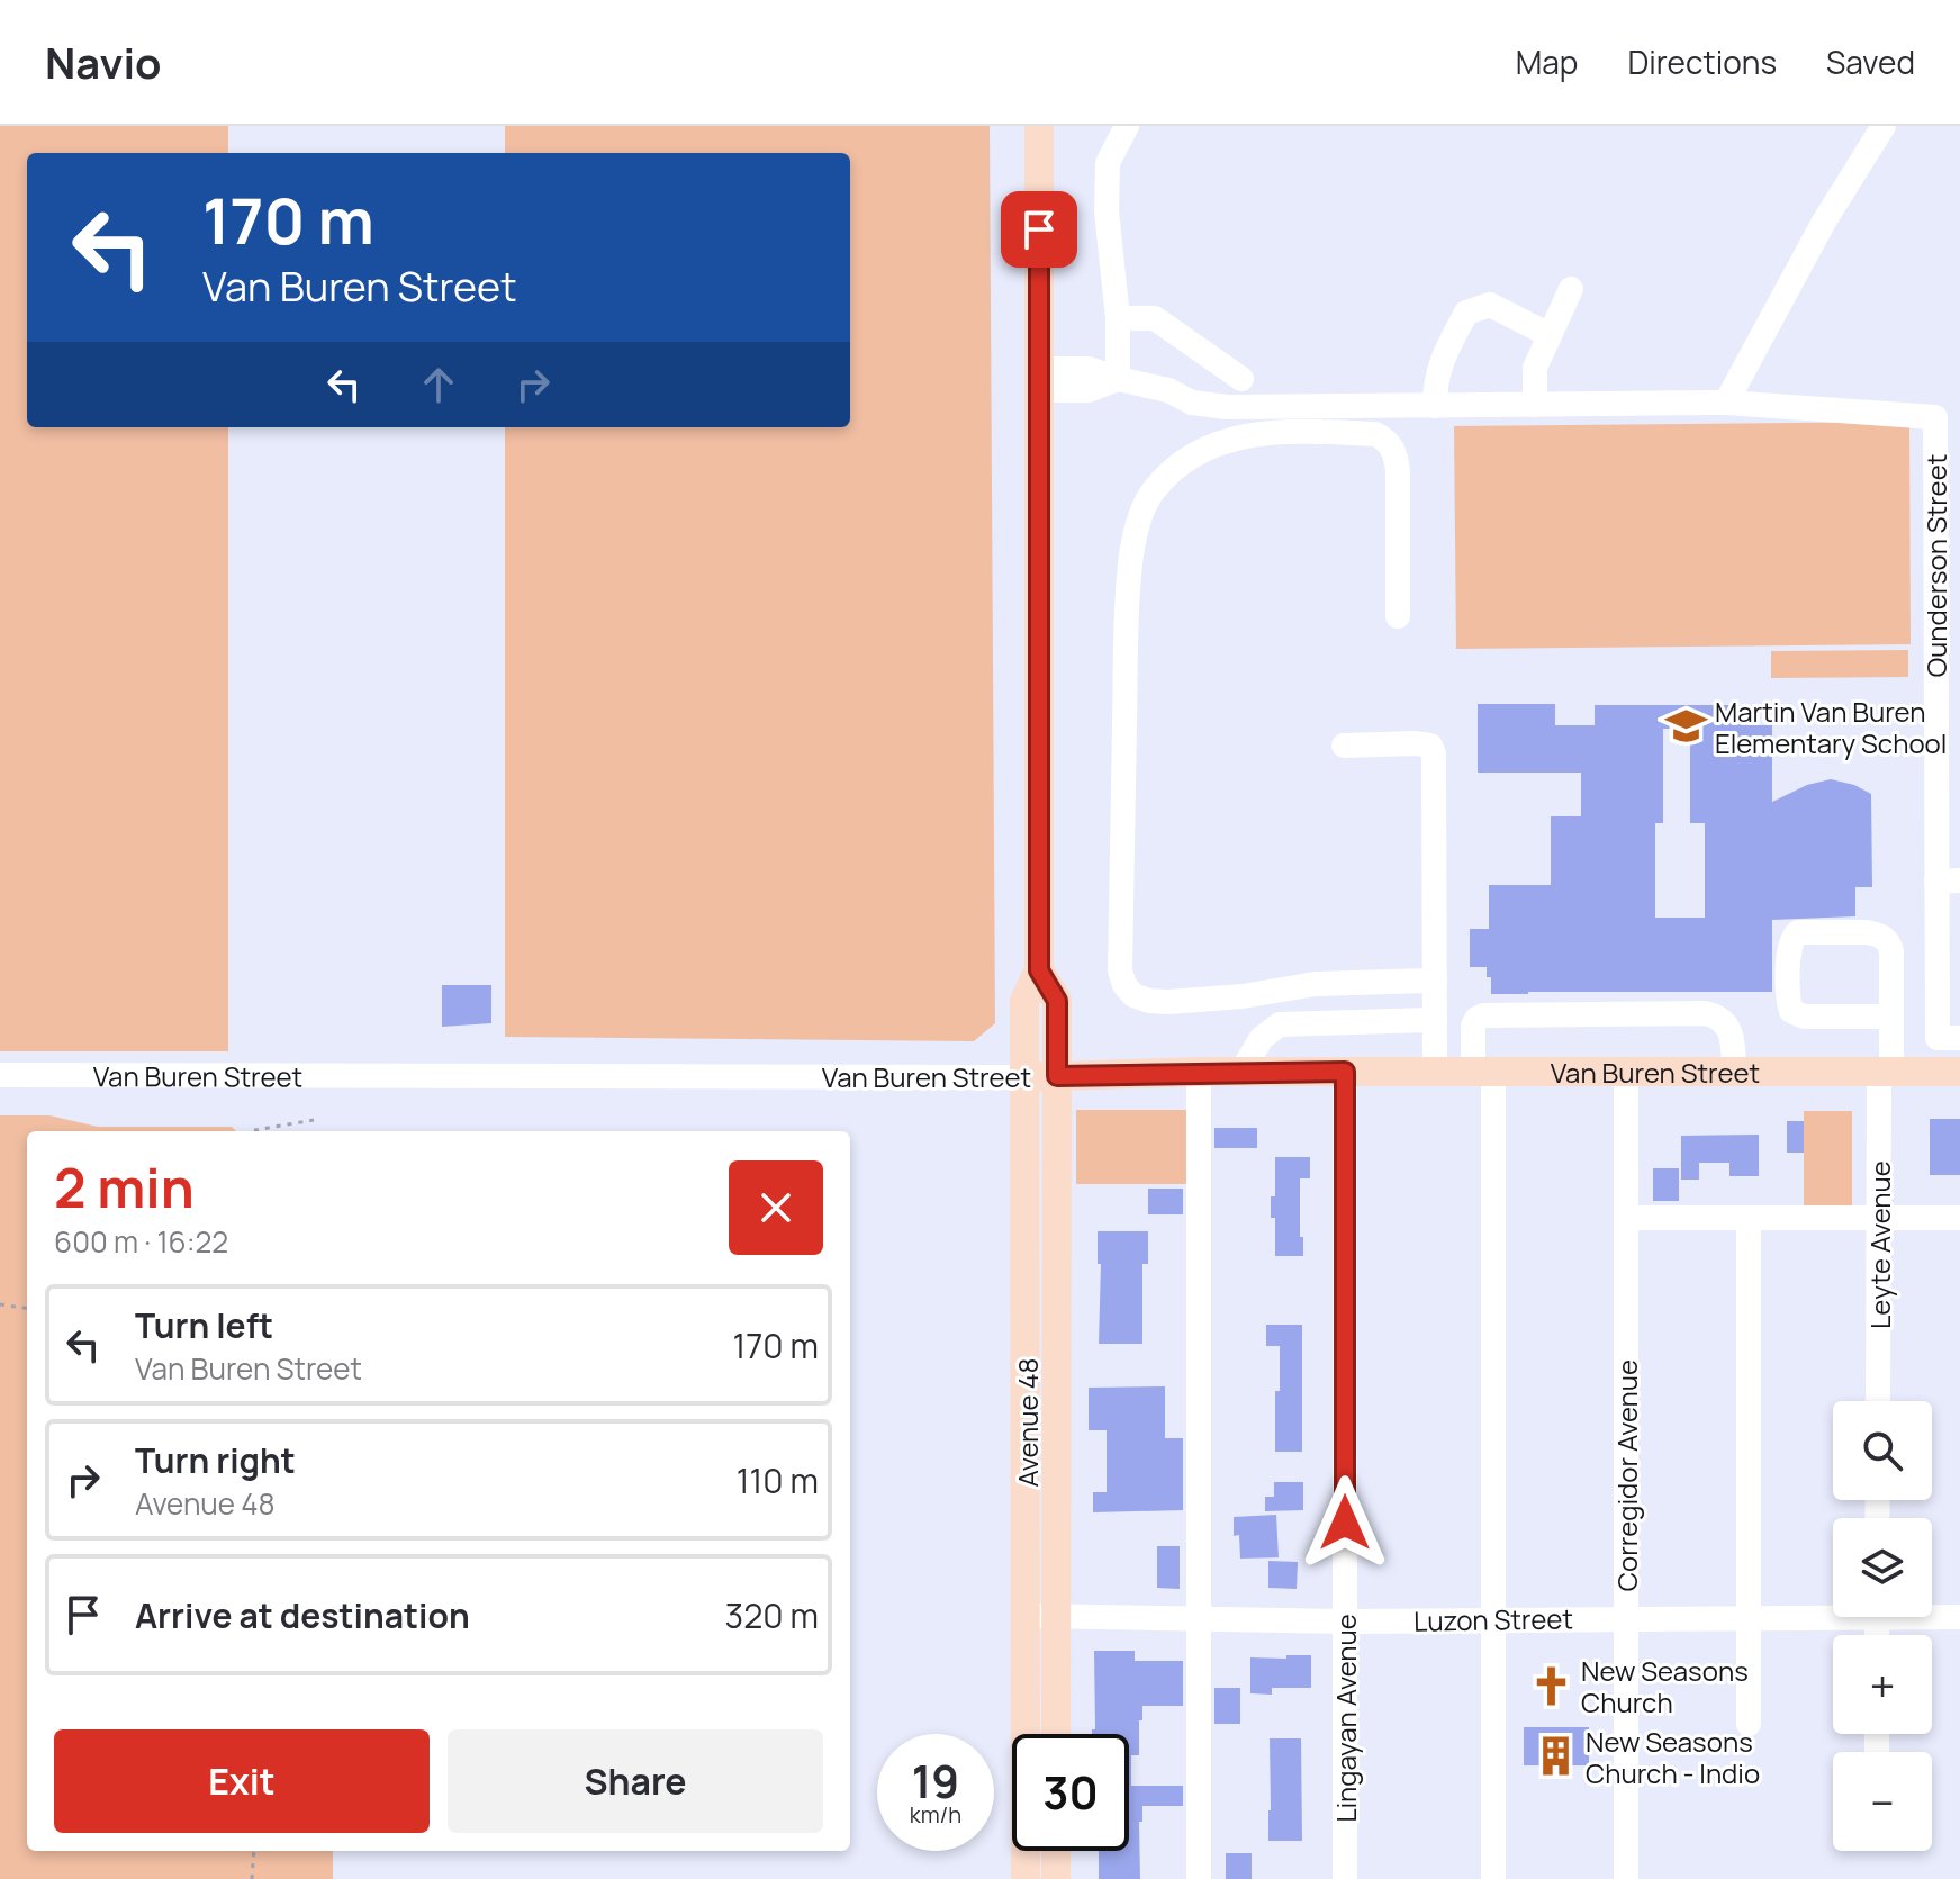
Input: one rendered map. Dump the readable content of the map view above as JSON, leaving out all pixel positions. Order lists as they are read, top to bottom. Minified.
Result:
{"streets":{"main road":["Van Buren Street","Avenue 48"],"street":["Ounderson Street","Leyte Avenue","Corregidor Avenue","Luzon Street","Lingayan Avenue"]},"crossings":[["Van Buren Street","Leyte Avenue"],["Van Buren Street","Avenue 48"],["Van Buren Street","Corregidor Avenue"],["Van Buren Street","Lingayan Avenue"],["Avenue 48","Luzon Street"],["Corregidor Avenue","Luzon Street"],["Luzon Street","Lingayan Avenue"]],"places":{"school or university":["Martin Van Buren Elementary School"],"church":["New Seasons Church"],"building":["New Seasons Church - Indio"]},"page":{"header":"Navio","nav":["Map","Directions","Saved"],"turn":["170 m","Van Buren Street"],"heading":["2 min","600 m · 16:22"],"list":[{"name":"Turn left","note":"Van Buren Street","value":"170 m"},{"name":"Turn right","note":"Avenue 48","value":"110 m"},{"name":"Arrive at destination","value":"320 m"}],"map_buttons":["+","−"],"buttons":["Exit","Share"],"speed":"19 km/h","limit":"30"}}
